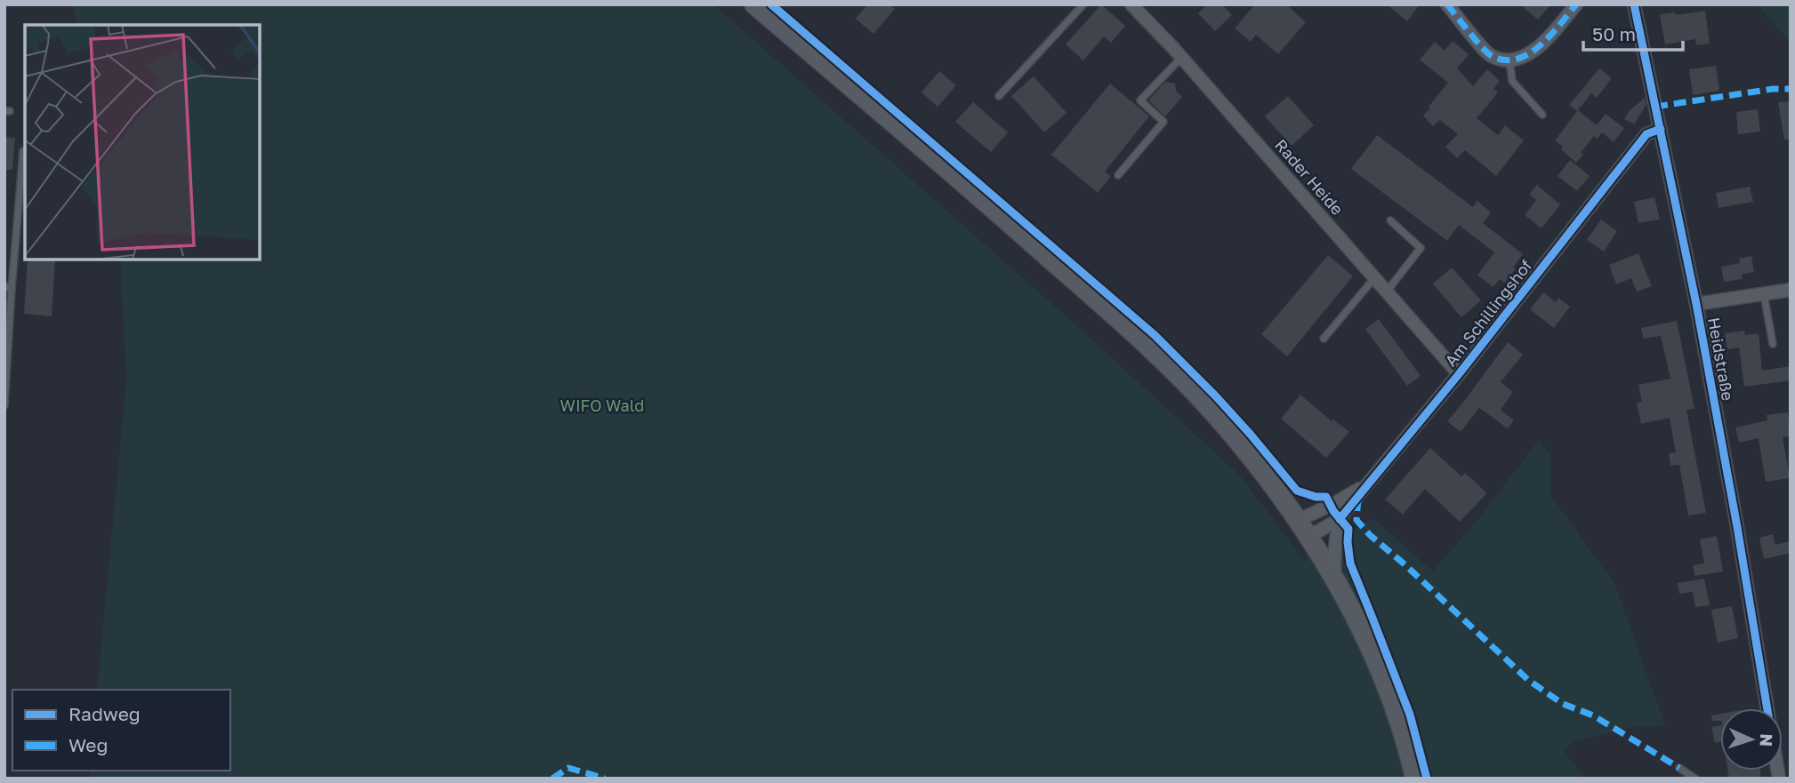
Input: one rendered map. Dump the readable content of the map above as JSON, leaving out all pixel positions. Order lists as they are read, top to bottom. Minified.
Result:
{"streets":{"street":["Rader Heide","Am Schillingshof","Heidstraße"]},"crossings":[["Rader Heide","Am Schillingshof"],["Am Schillingshof","Heidstraße"]],"parks":["WIFO Wald"],"legend":["Radweg","Weg"],"scale_bar":"50 m","north":"right"}
